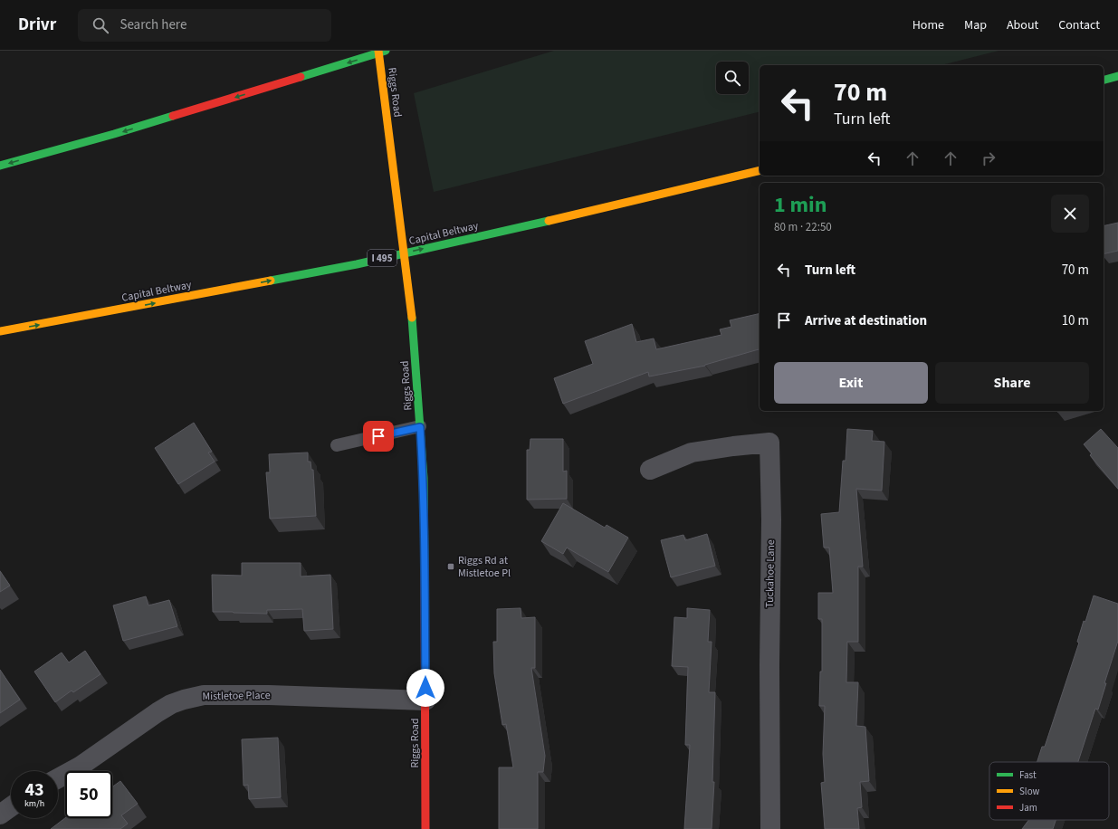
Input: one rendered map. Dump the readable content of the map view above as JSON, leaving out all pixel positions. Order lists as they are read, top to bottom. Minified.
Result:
{"streets":{"main road":["Riggs Road","Capital Beltway","I 495"],"street":["Tuckahoe Lane","Mistletoe Place"]},"crossings":[["Riggs Road","Mistletoe Place"]],"one_way":["Capital Beltway"],"places":{"transit":["Riggs Rd at Mistletoe Pl"]},"legend":["Fast","Slow","Jam"],"page":{"header":"Drivr","search":"Search here","nav":["Home","Map","About","Contact"],"turn":["70 m","Turn left"],"heading":["1 min","80 m · 22:50"],"list":[{"name":"Turn left","value":"70 m"},{"name":"Arrive at destination","value":"10 m"}],"buttons":["Exit","Share"],"speed":"43 km/h","limit":"50"}}
